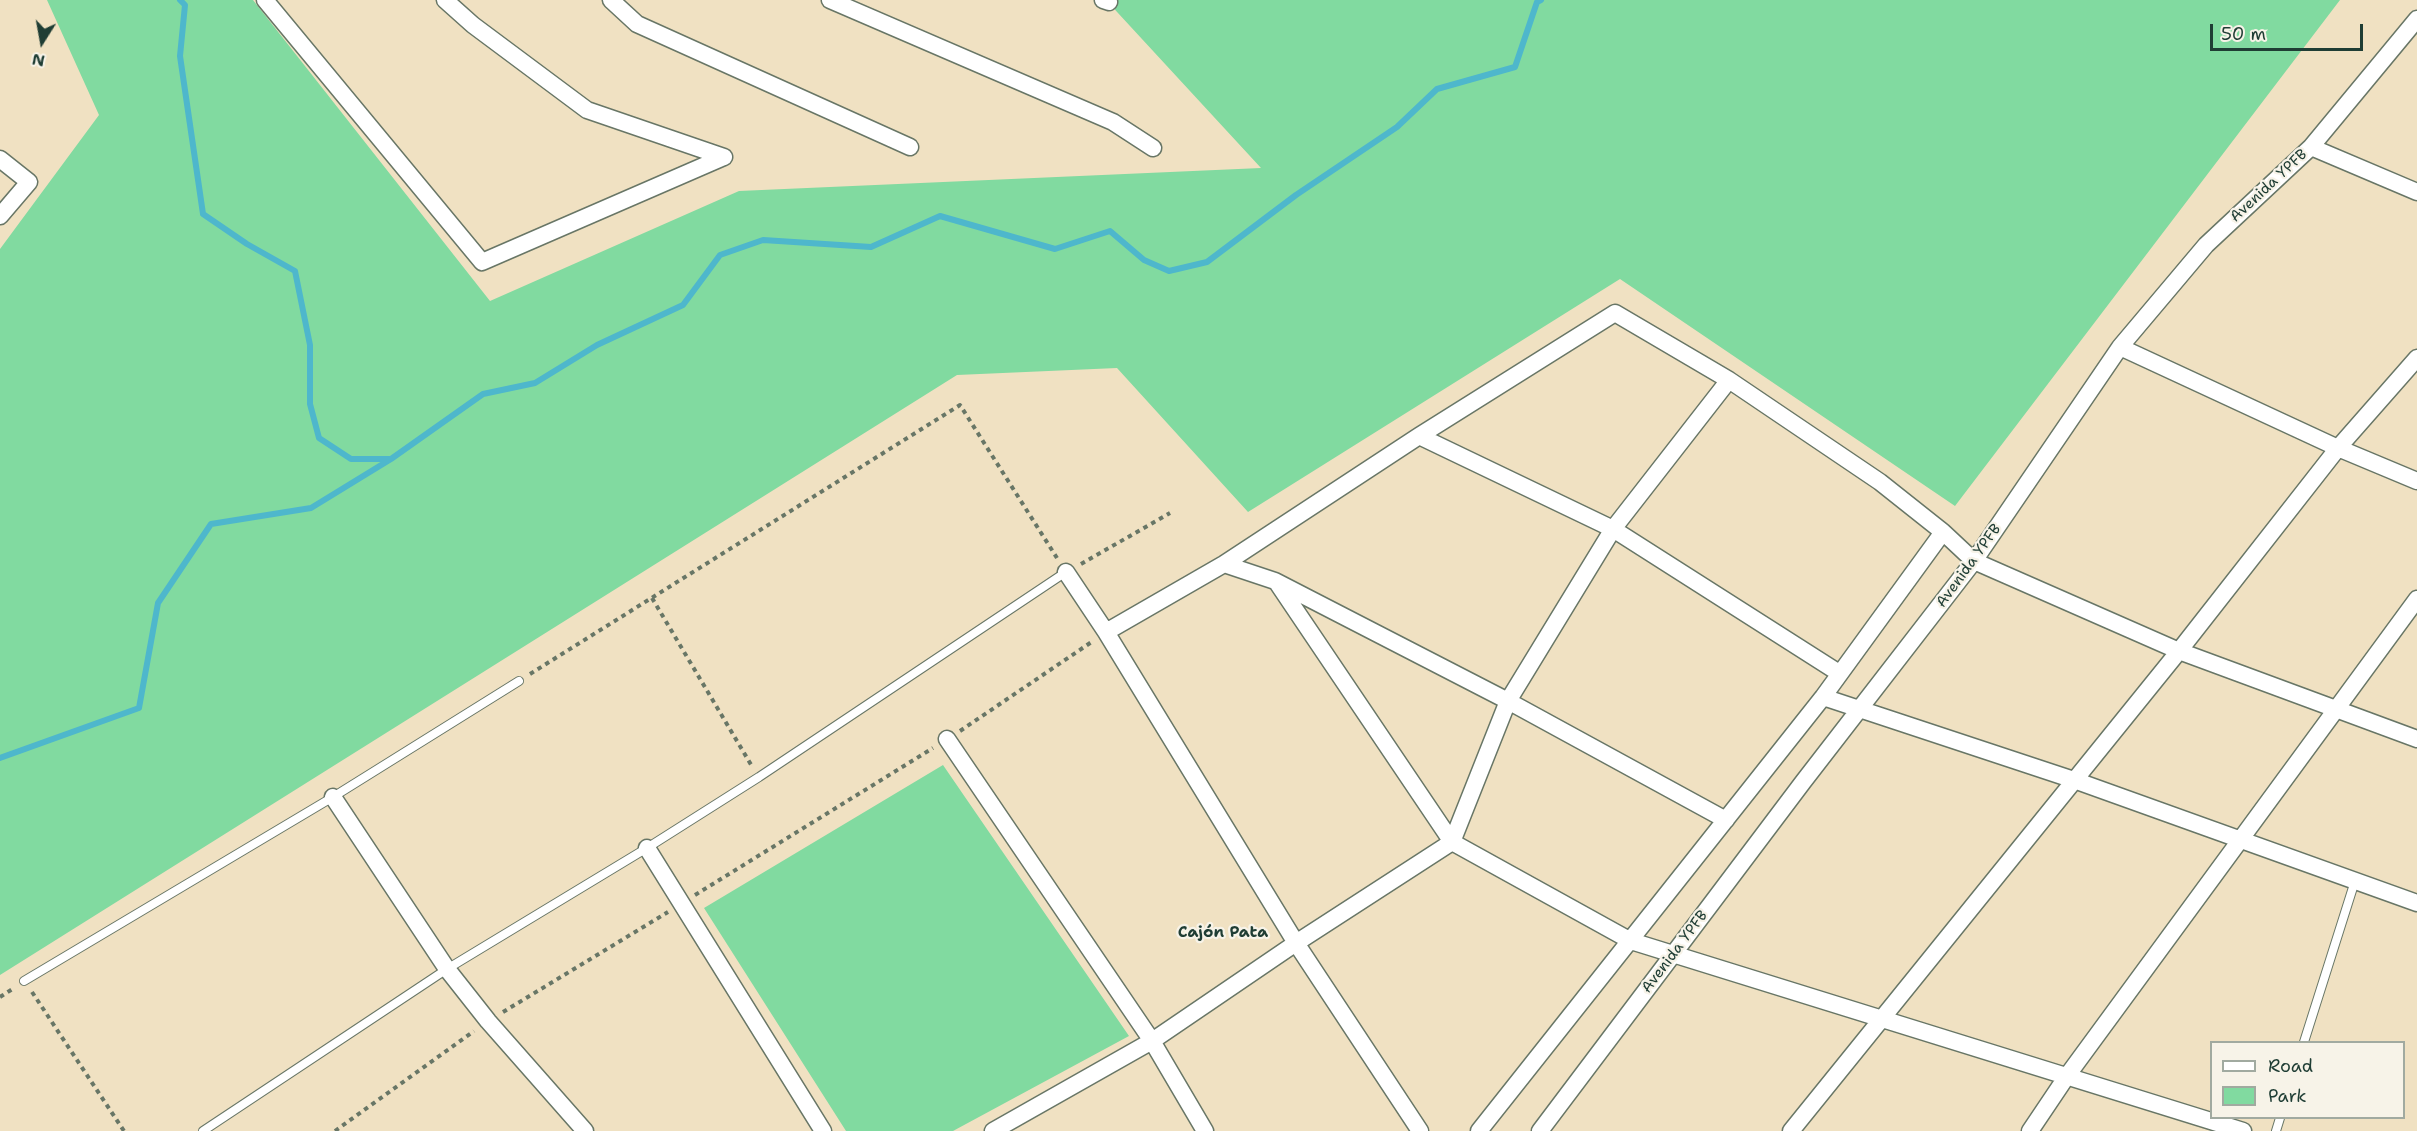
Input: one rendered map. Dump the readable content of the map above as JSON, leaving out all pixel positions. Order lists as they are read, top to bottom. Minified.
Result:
{"streets":{"street":["Avenida YPFB"]},"districts":["Cajón Pata"],"legend":["Road","Park"],"scale_bar":"50 m","north":"bottom"}
